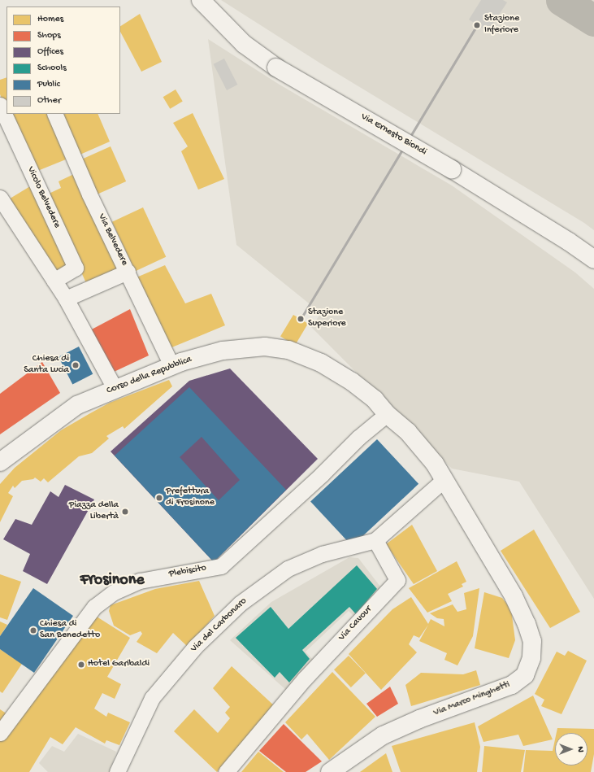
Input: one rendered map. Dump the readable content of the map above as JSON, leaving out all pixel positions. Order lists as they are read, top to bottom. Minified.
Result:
{"streets":{"main road":["Via Ernesto Biondi","Corso della Repubblica","Via Marco Minghetti"],"street":["Vicolo Belvedere","Via Belvedere","Plebiscito","Via Cavour","Via del Carbonaro"]},"crossings":[["Via Belvedere","Corso della Repubblica"],["Corso della Repubblica","Plebiscito"],["Corso della Repubblica","Via Marco Minghetti"],["Via Cavour","Via del Carbonaro"]],"districts":["Frosinone"],"places":["Stazione Inferiore","Stazione Superiore","Chiesa di Santa Lucia","Prefettura di Frosinone","Piazza della Libertà","Chiesa di San Benedetto","Hotel Garibaldi"],"legend":["Homes","Shops","Offices","Schools","Public","Other"],"north":"right"}
